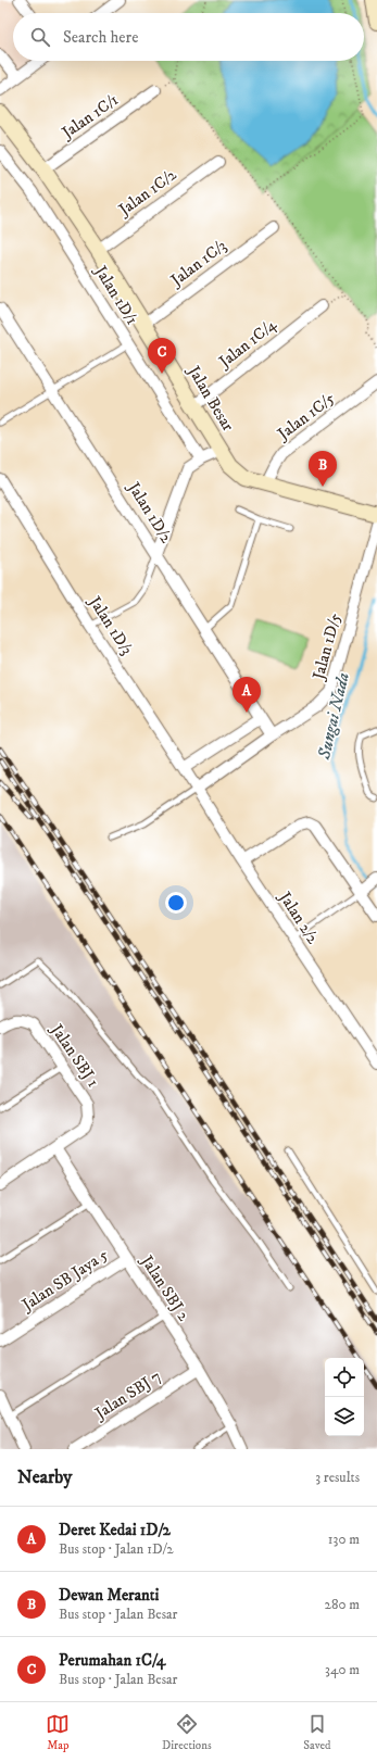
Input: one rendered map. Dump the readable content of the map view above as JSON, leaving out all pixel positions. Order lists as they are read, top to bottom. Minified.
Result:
{"streets":{"street":["Jalan 1C/1","Jalan 1C/2","Jalan 1C/3","Jalan 1D/1","Jalan 1C/4","Jalan Besar","Jalan 1C/5","Jalan 1D/2","Jalan 1D/3","Jalan 1D/5","Jalan 2/2","Jalan SBJ 1","Jalan SB Jaya 5","Jalan SBJ 2","Jalan SBJ 7"]},"crossings":[["Jalan 1C/1","Jalan Besar"],["Jalan 1C/2","Jalan Besar"],["Jalan 1C/3","Jalan Besar"],["Jalan 1C/4","Jalan Besar"],["Jalan Besar","Jalan 1C/5"],["Jalan 1D/2","Jalan 1D/5"],["Jalan 1D/3","Jalan 1D/5"],["Jalan 1D/3","Jalan 2/2"],["Jalan 1D/5","Jalan 2/2"],["Jalan SBJ 1","Jalan SBJ 2"],["Jalan SB Jaya 5","Jalan SBJ 2"],["Jalan SBJ 2","Jalan SBJ 7"]],"water":["Sungai Nada"],"page":{"search":"Search here","pins":["C","B","A"],"heading":["Nearby","3 results"],"list":[{"mark":"A","name":"Deret Kedai 1D/2","note":"Bus stop · Jalan 1D/2","value":"130 m"},{"mark":"B","name":"Dewan Meranti","note":"Bus stop · Jalan Besar","value":"280 m"},{"mark":"C","name":"Perumahan 1C/4","note":"Bus stop · Jalan Besar","value":"340 m"}],"nav":["Map","Directions","Saved"]}}
